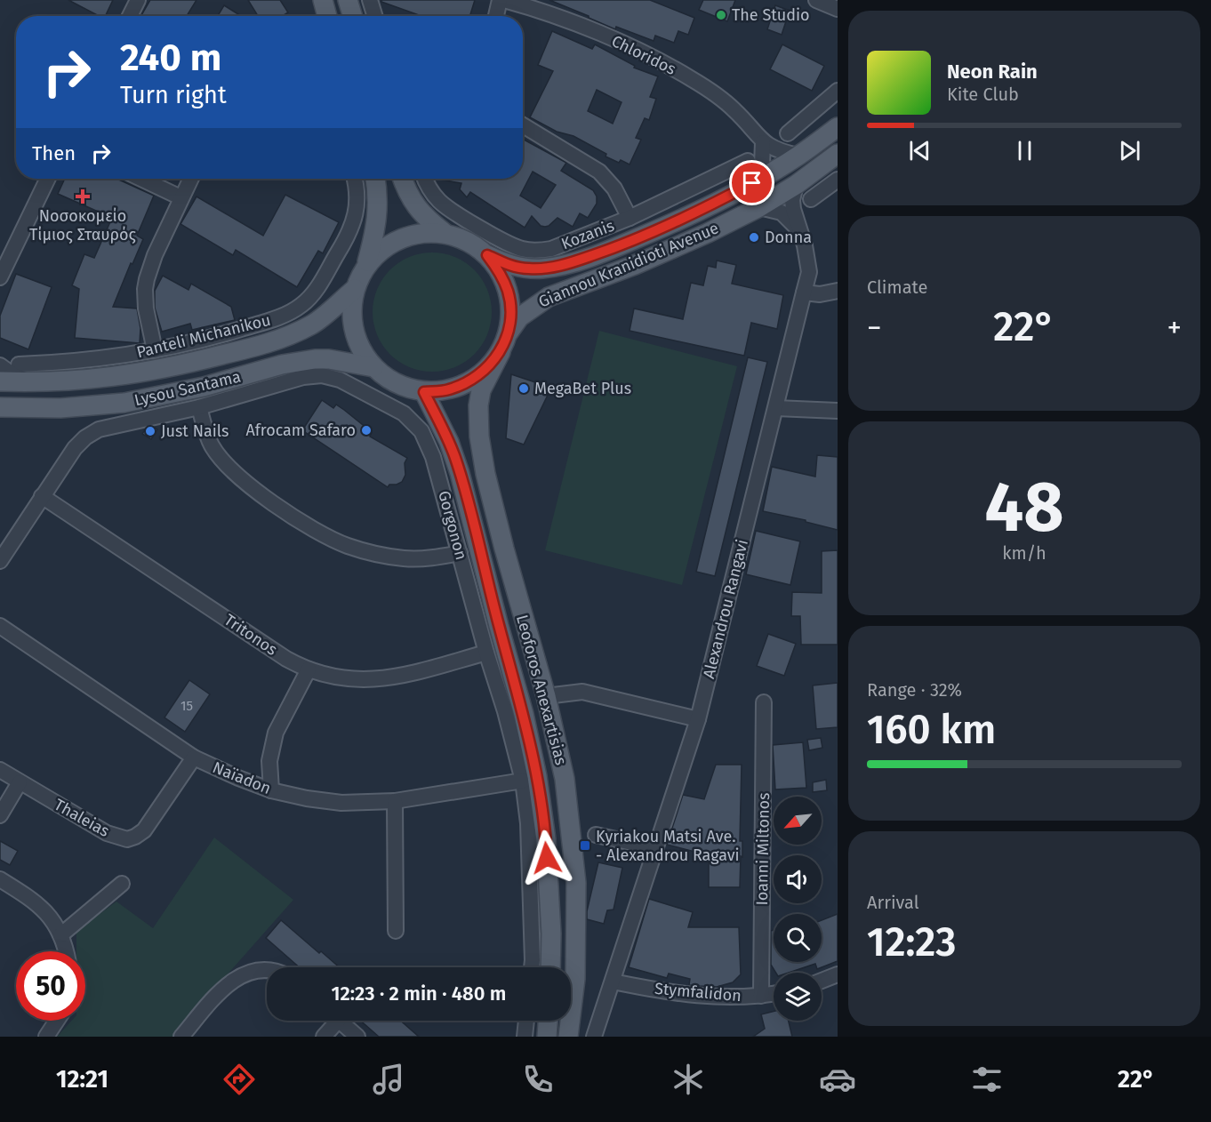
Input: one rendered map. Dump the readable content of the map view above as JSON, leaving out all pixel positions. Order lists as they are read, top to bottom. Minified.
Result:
{"streets":{"main road":["Giannou Kranidioti Avenue","Lysou Santama","Leoforos Anexartisias"],"street":["Chloridos","Kozanis","Panteli Michanikou","Gorgonon","Alexandrou Rangavi","Tritonos","Naïadon","Thaleias","Ioanni Miltonos","Stymfalidon"]},"crossings":[["Chloridos","Giannou Kranidioti Avenue"],["Giannou Kranidioti Avenue","Lysou Santama"],["Giannou Kranidioti Avenue","Alexandrou Rangavi"],["Giannou Kranidioti Avenue","Leoforos Anexartisias"],["Lysou Santama","Leoforos Anexartisias"],["Gorgonon","Tritonos"],["Gorgonon","Naïadon"],["Alexandrou Rangavi","Stymfalidon"],["Naïadon","Thaleias"],["Ioanni Miltonos","Stymfalidon"]],"places":{"other":["The Studio","Donna","MegaBet Plus","Afrocam Safaro","Just Nails"],"health":["Νοσοκομείο Τίμιος Σταυρός"],"transit":["Kyriakou Matsi Ave. - Alexandrou Ragavi"]},"house_numbers":["15"],"north":"bottom left","page":{"turn":["240 m","Turn right"],"song":["Neon Rain","Kite Club"],"then":"Then","tile":["Climate",["48","km/h"],["Range · 32%","160 km"],["Arrival","12:23"]],"heat":["−","22°","+"],"limit":"50","trip":"12:23 · 2 min · 480 m","tabs":["12:21","22°"]}}
